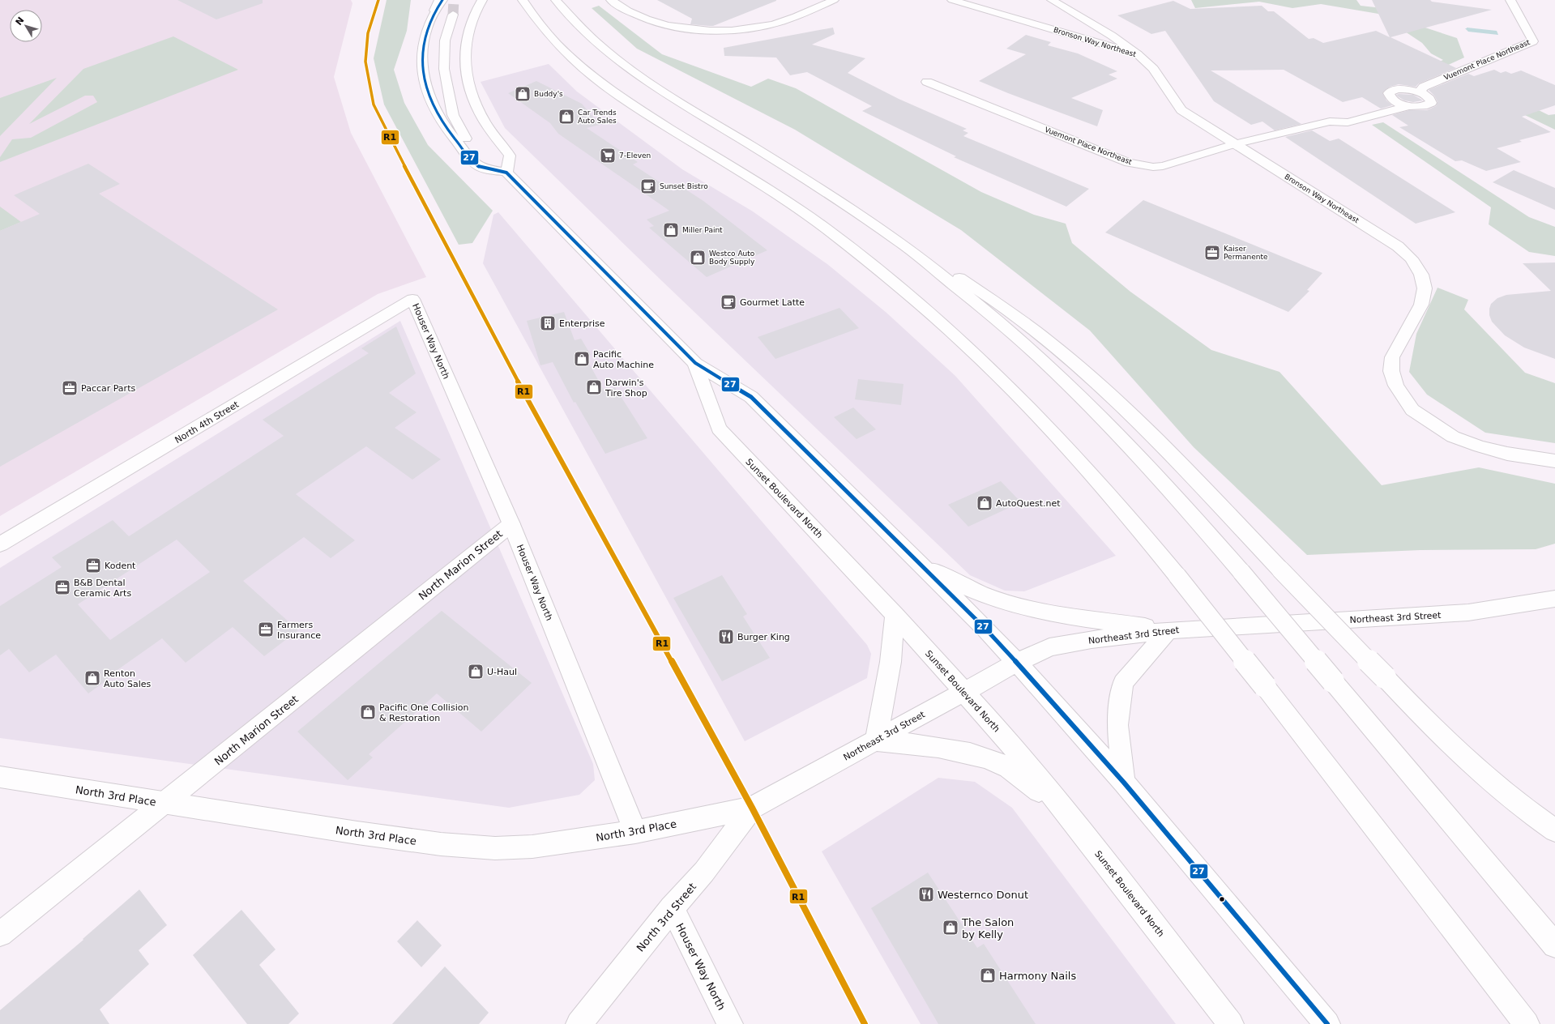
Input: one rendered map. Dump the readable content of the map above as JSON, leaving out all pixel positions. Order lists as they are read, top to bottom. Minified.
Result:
{"streets":{"main road":["Bronson Way Northeast","Vuemont Place Northeast","Houser Way North","North 4th Street","Sunset Boulevard North","North Marion Street","Northeast 3rd Street","North 3rd Place","North 3rd Street"]},"crossings":[["Bronson Way Northeast","Vuemont Place Northeast"],["Houser Way North","North 4th Street"],["Houser Way North","North Marion Street"],["Houser Way North","North 3rd Place"],["Houser Way North","North 3rd Street"],["Sunset Boulevard North","Northeast 3rd Street"],["North Marion Street","North 3rd Place"],["Northeast 3rd Street","North 3rd Place"],["Northeast 3rd Street","North 3rd Street"],["North 3rd Place","North 3rd Street"]],"places":{"shop":["Buddy's","Car Trends Auto Sales","Miller Paint","Westco Auto Body Supply","Pacific Auto Machine","Darwin's Tire Shop","AutoQuest.net","U-Haul","Renton Auto Sales","Pacific One Collision & Restoration","The Salon by Kelly","Harmony Nails"],"supermarket":["7-Eleven"],"cafe":["Sunset Bistro","Gourmet Latte"],"office":["Kaiser Permanente","Paccar Parts","Kodent","B&B Dental Ceramic Arts","Farmers Insurance"],"building":["Enterprise"],"restaurant":["Burger King","Westernco Donut"]},"lines":["transit line R1","transit line 27"],"north":"top left"}
